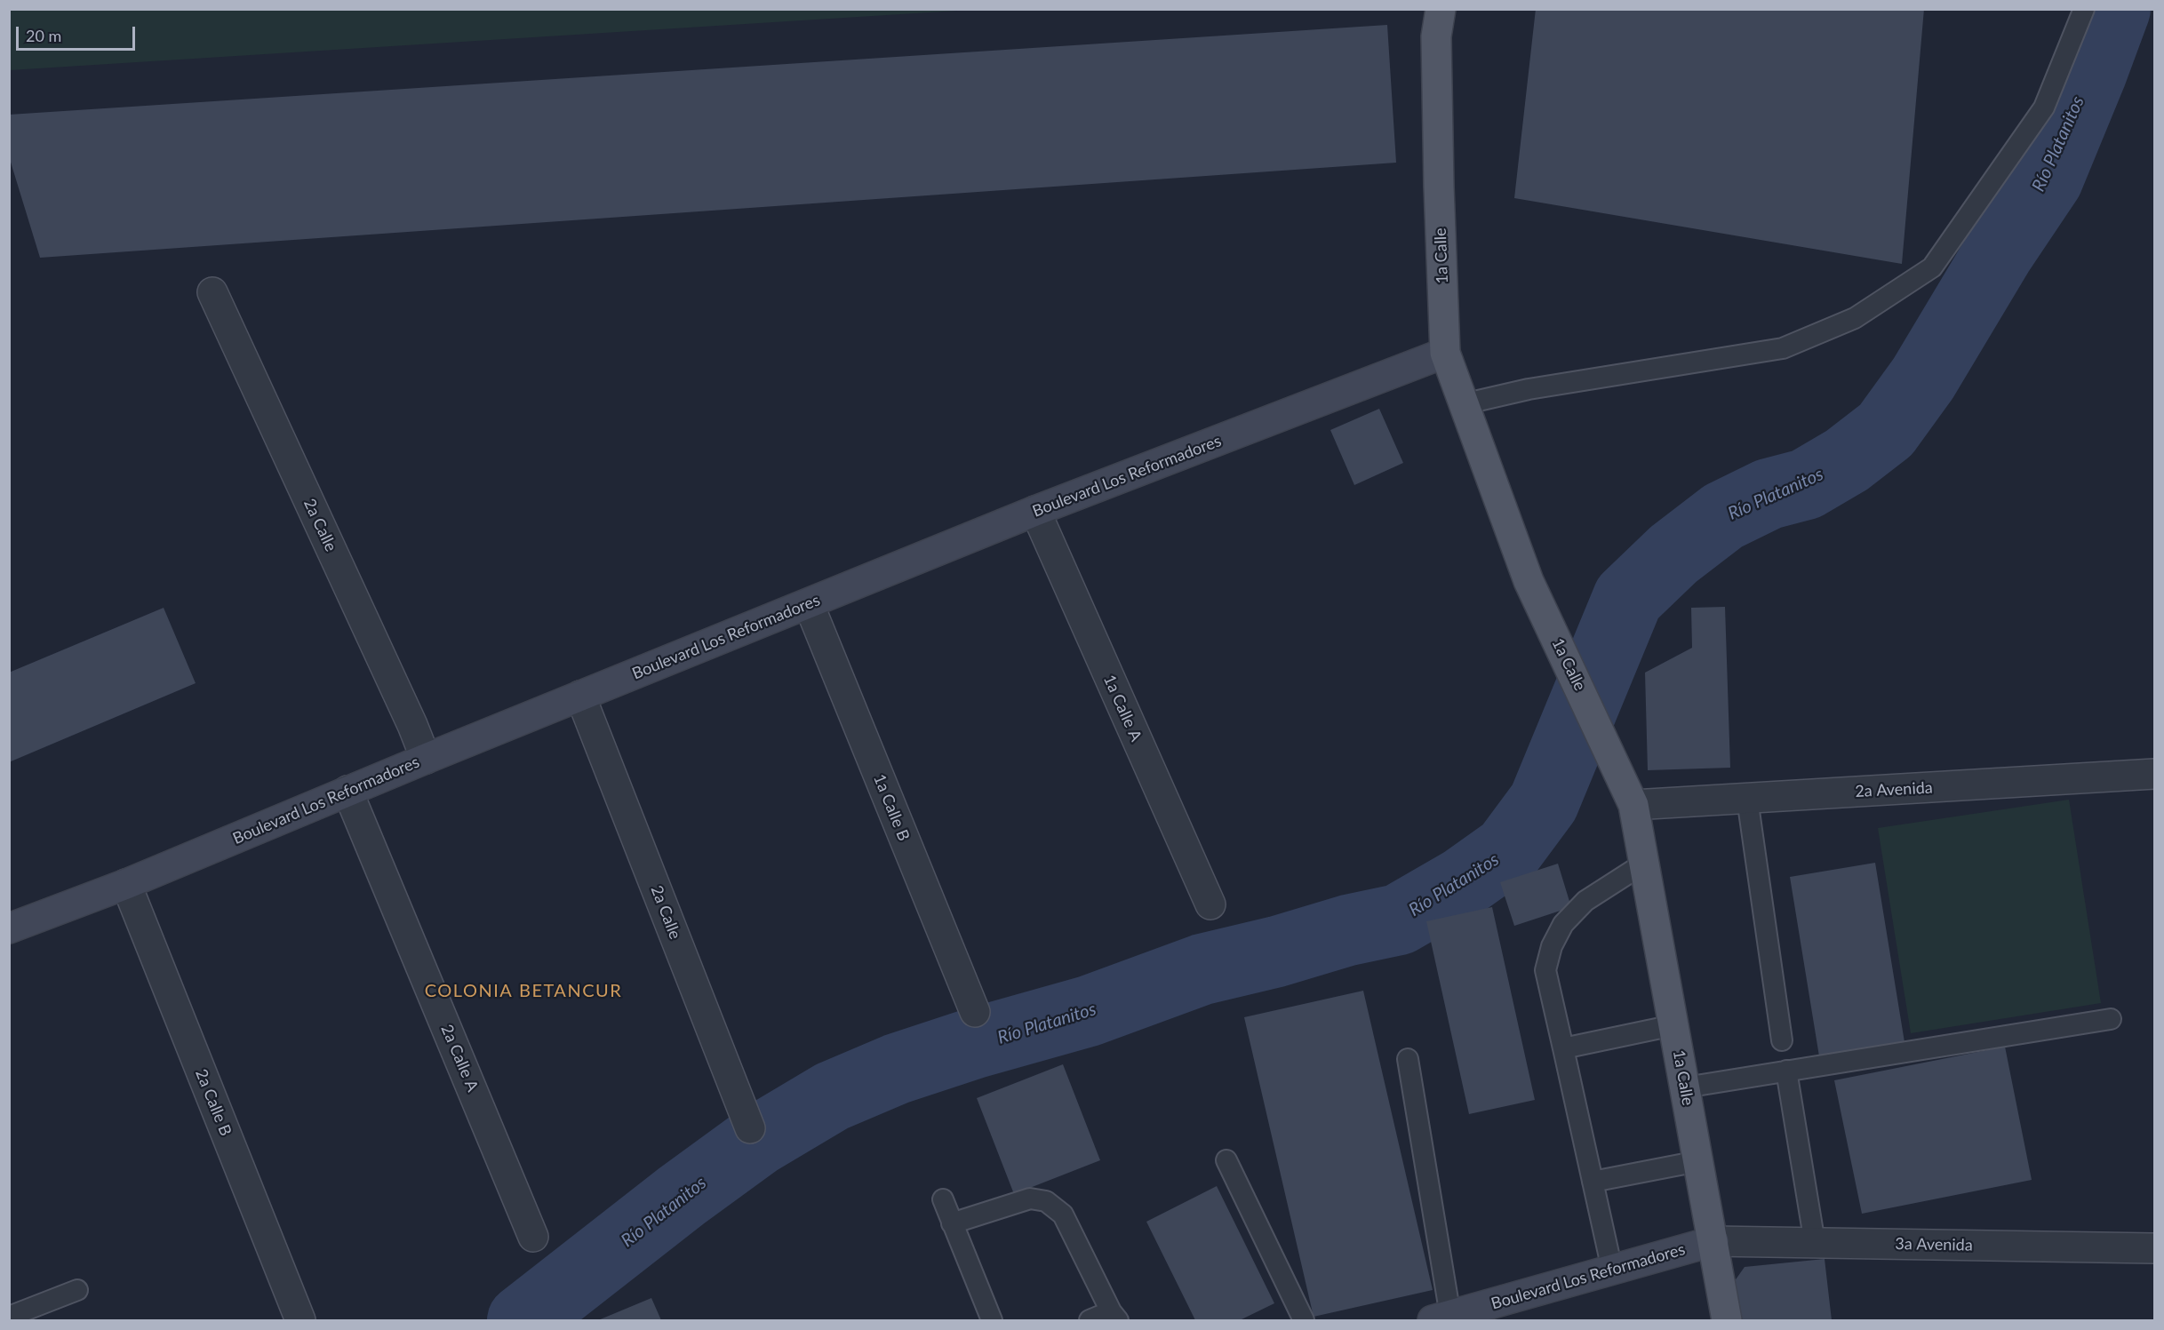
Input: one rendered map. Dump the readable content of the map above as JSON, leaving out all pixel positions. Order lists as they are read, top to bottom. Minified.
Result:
{"streets":{"main road":["1a Calle","Boulevard Los Reformadores"],"street":["2a Calle","1a Calle A","2a Avenida","1a Calle B","2a Calle A","2a Calle B","3a Avenida"]},"crossings":[["1a Calle","Boulevard Los Reformadores"],["1a Calle","2a Avenida"],["1a Calle","3a Avenida"],["Boulevard Los Reformadores","2a Calle"],["Boulevard Los Reformadores","1a Calle A"],["Boulevard Los Reformadores","1a Calle B"],["Boulevard Los Reformadores","2a Calle A"],["Boulevard Los Reformadores","2a Calle B"],["Boulevard Los Reformadores","3a Avenida"]],"districts":["COLONIA BETANCUR"],"water":["Río Platanitos"],"scale_bar":"20 m"}
